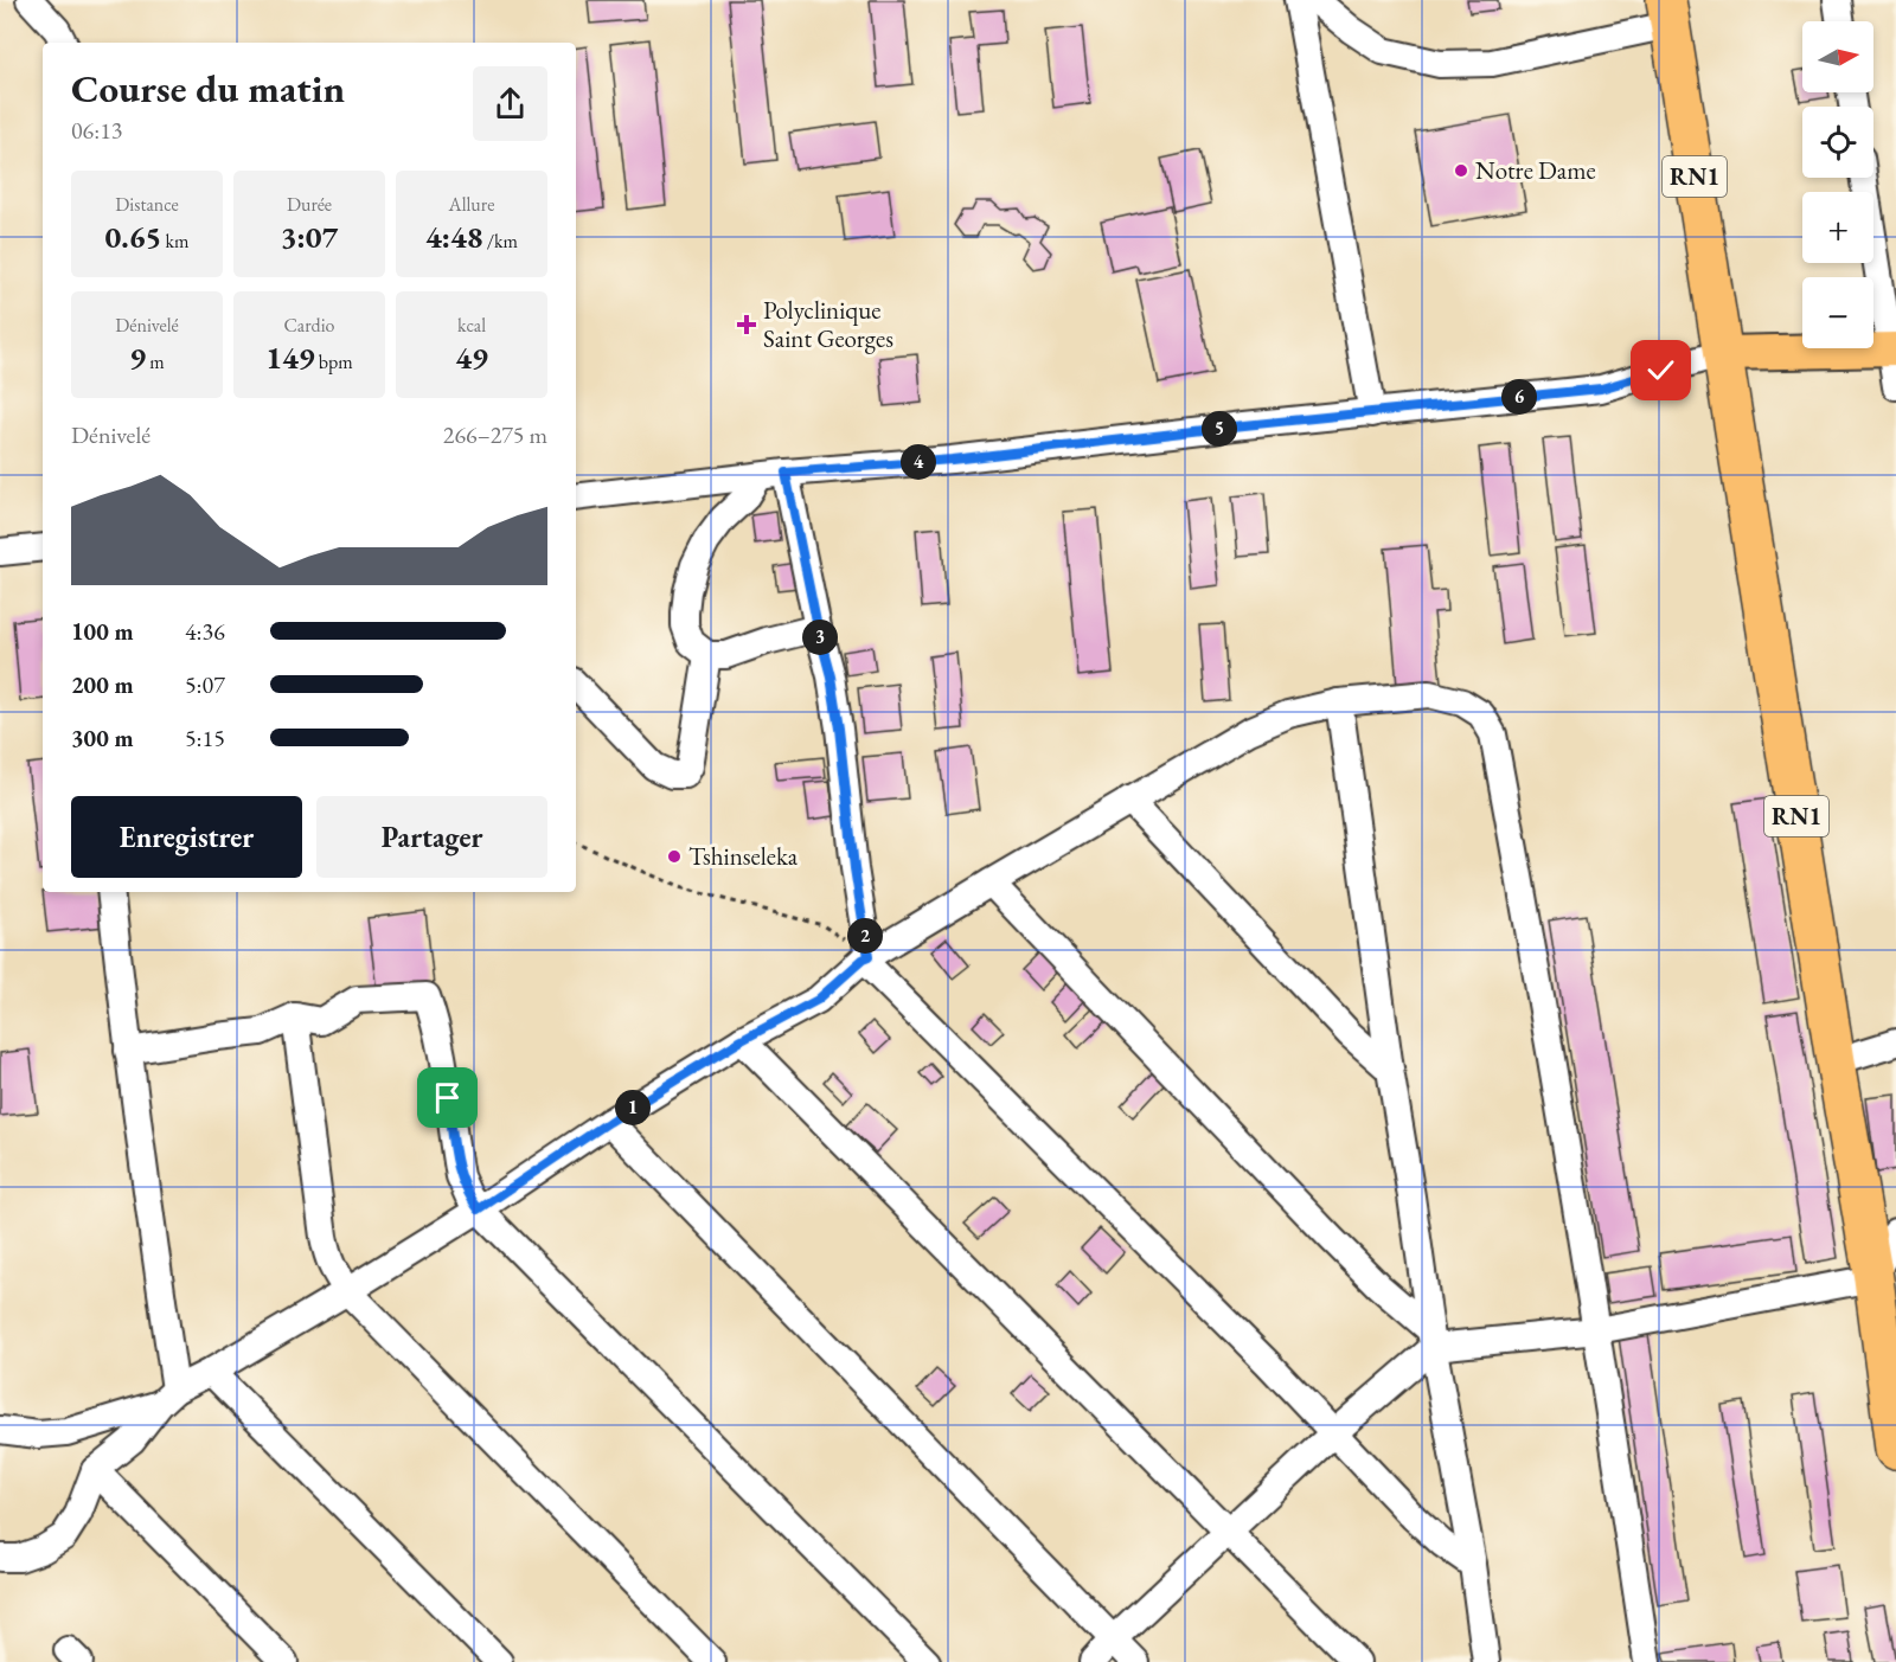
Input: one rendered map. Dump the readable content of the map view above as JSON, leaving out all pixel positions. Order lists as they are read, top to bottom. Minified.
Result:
{"streets":{"highway":["RN1"]},"places":{"other":["Notre Dame","Tshinseleka"],"health":["Polyclinique Saint Georges"]},"north":"right","page":{"map_buttons":["+","−"],"heading":["Course du matin","06:13"],"stats":[["Distance","0.65 km"],["Durée","3:07"],["Allure","4:48 /km"],["Dénivelé","9 m"],["Cardio","149 bpm"],["kcal","49"]],"pins":["6","5","4","3","2","1"],"chart":["Dénivelé","266–275 m"],"list":[{"name":"100 m","note":"4:36"},{"name":"200 m","note":"5:07"},{"name":"300 m","note":"5:15"}],"buttons":["Enregistrer","Partager"]}}
